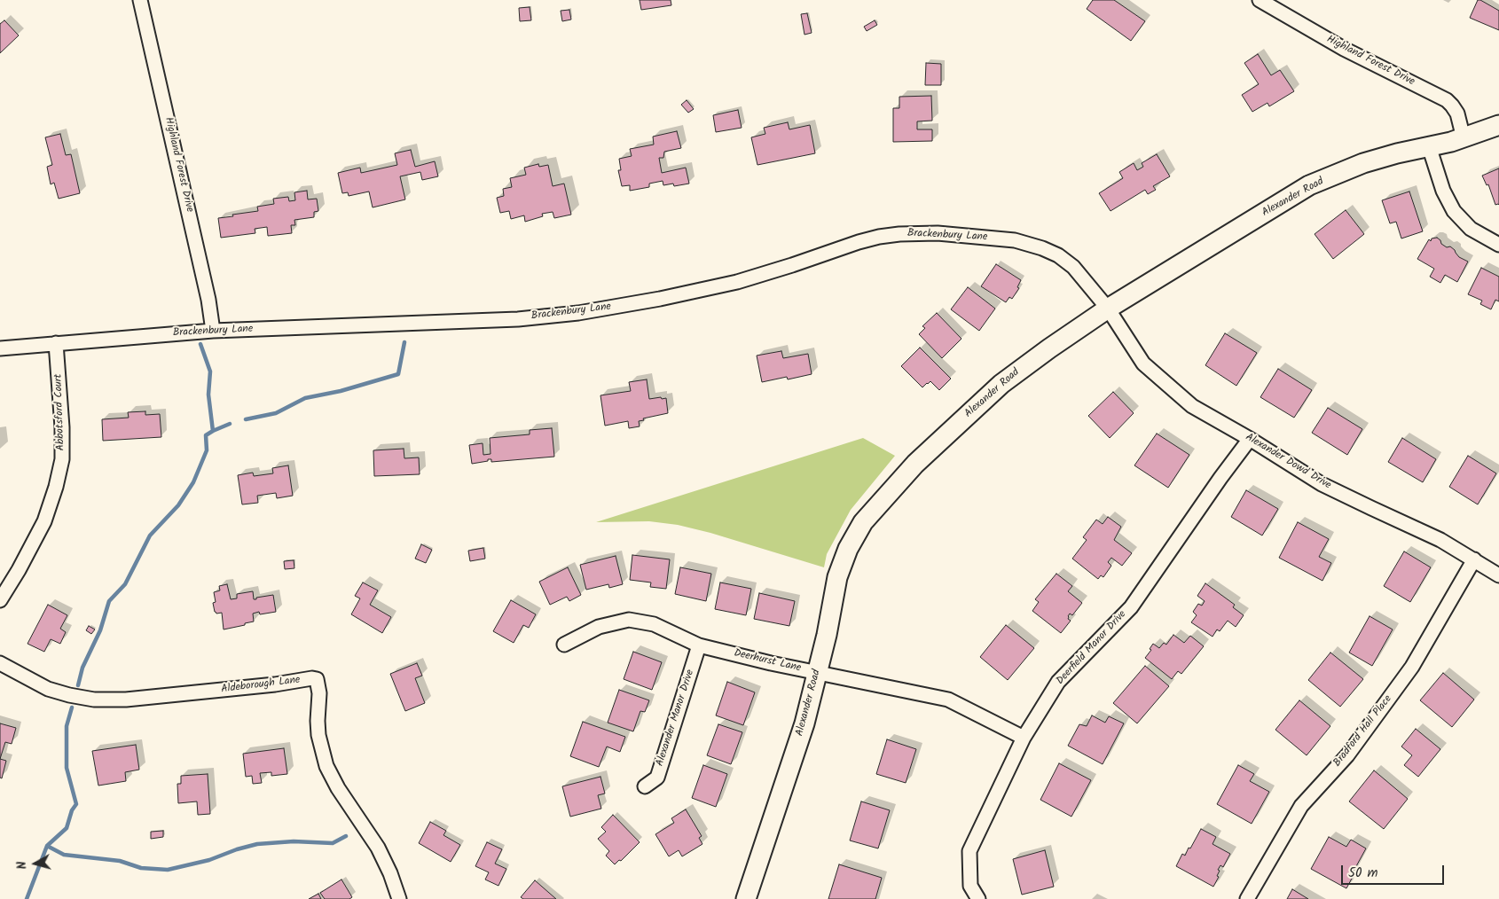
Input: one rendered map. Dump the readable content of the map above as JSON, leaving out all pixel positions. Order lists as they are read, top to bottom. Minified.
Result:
{"streets":{"street":["Highland Forest Drive","Alexander Road","Brackenbury Lane","Abbotsford Court","Alexander Dowd Drive","Deerfield Manor Drive","Deerhurst Lane","Aldeborough Lane","Alexander Manor Drive","Bradford Hall Place"]},"crossings":[["Highland Forest Drive","Alexander Road"],["Highland Forest Drive","Brackenbury Lane"],["Alexander Road","Brackenbury Lane"],["Alexander Road","Alexander Dowd Drive"],["Alexander Road","Deerhurst Lane"],["Brackenbury Lane","Abbotsford Court"],["Brackenbury Lane","Alexander Dowd Drive"],["Alexander Dowd Drive","Deerfield Manor Drive"],["Alexander Dowd Drive","Bradford Hall Place"],["Deerfield Manor Drive","Deerhurst Lane"],["Deerhurst Lane","Alexander Manor Drive"]],"scale_bar":"50 m","north":"left"}
